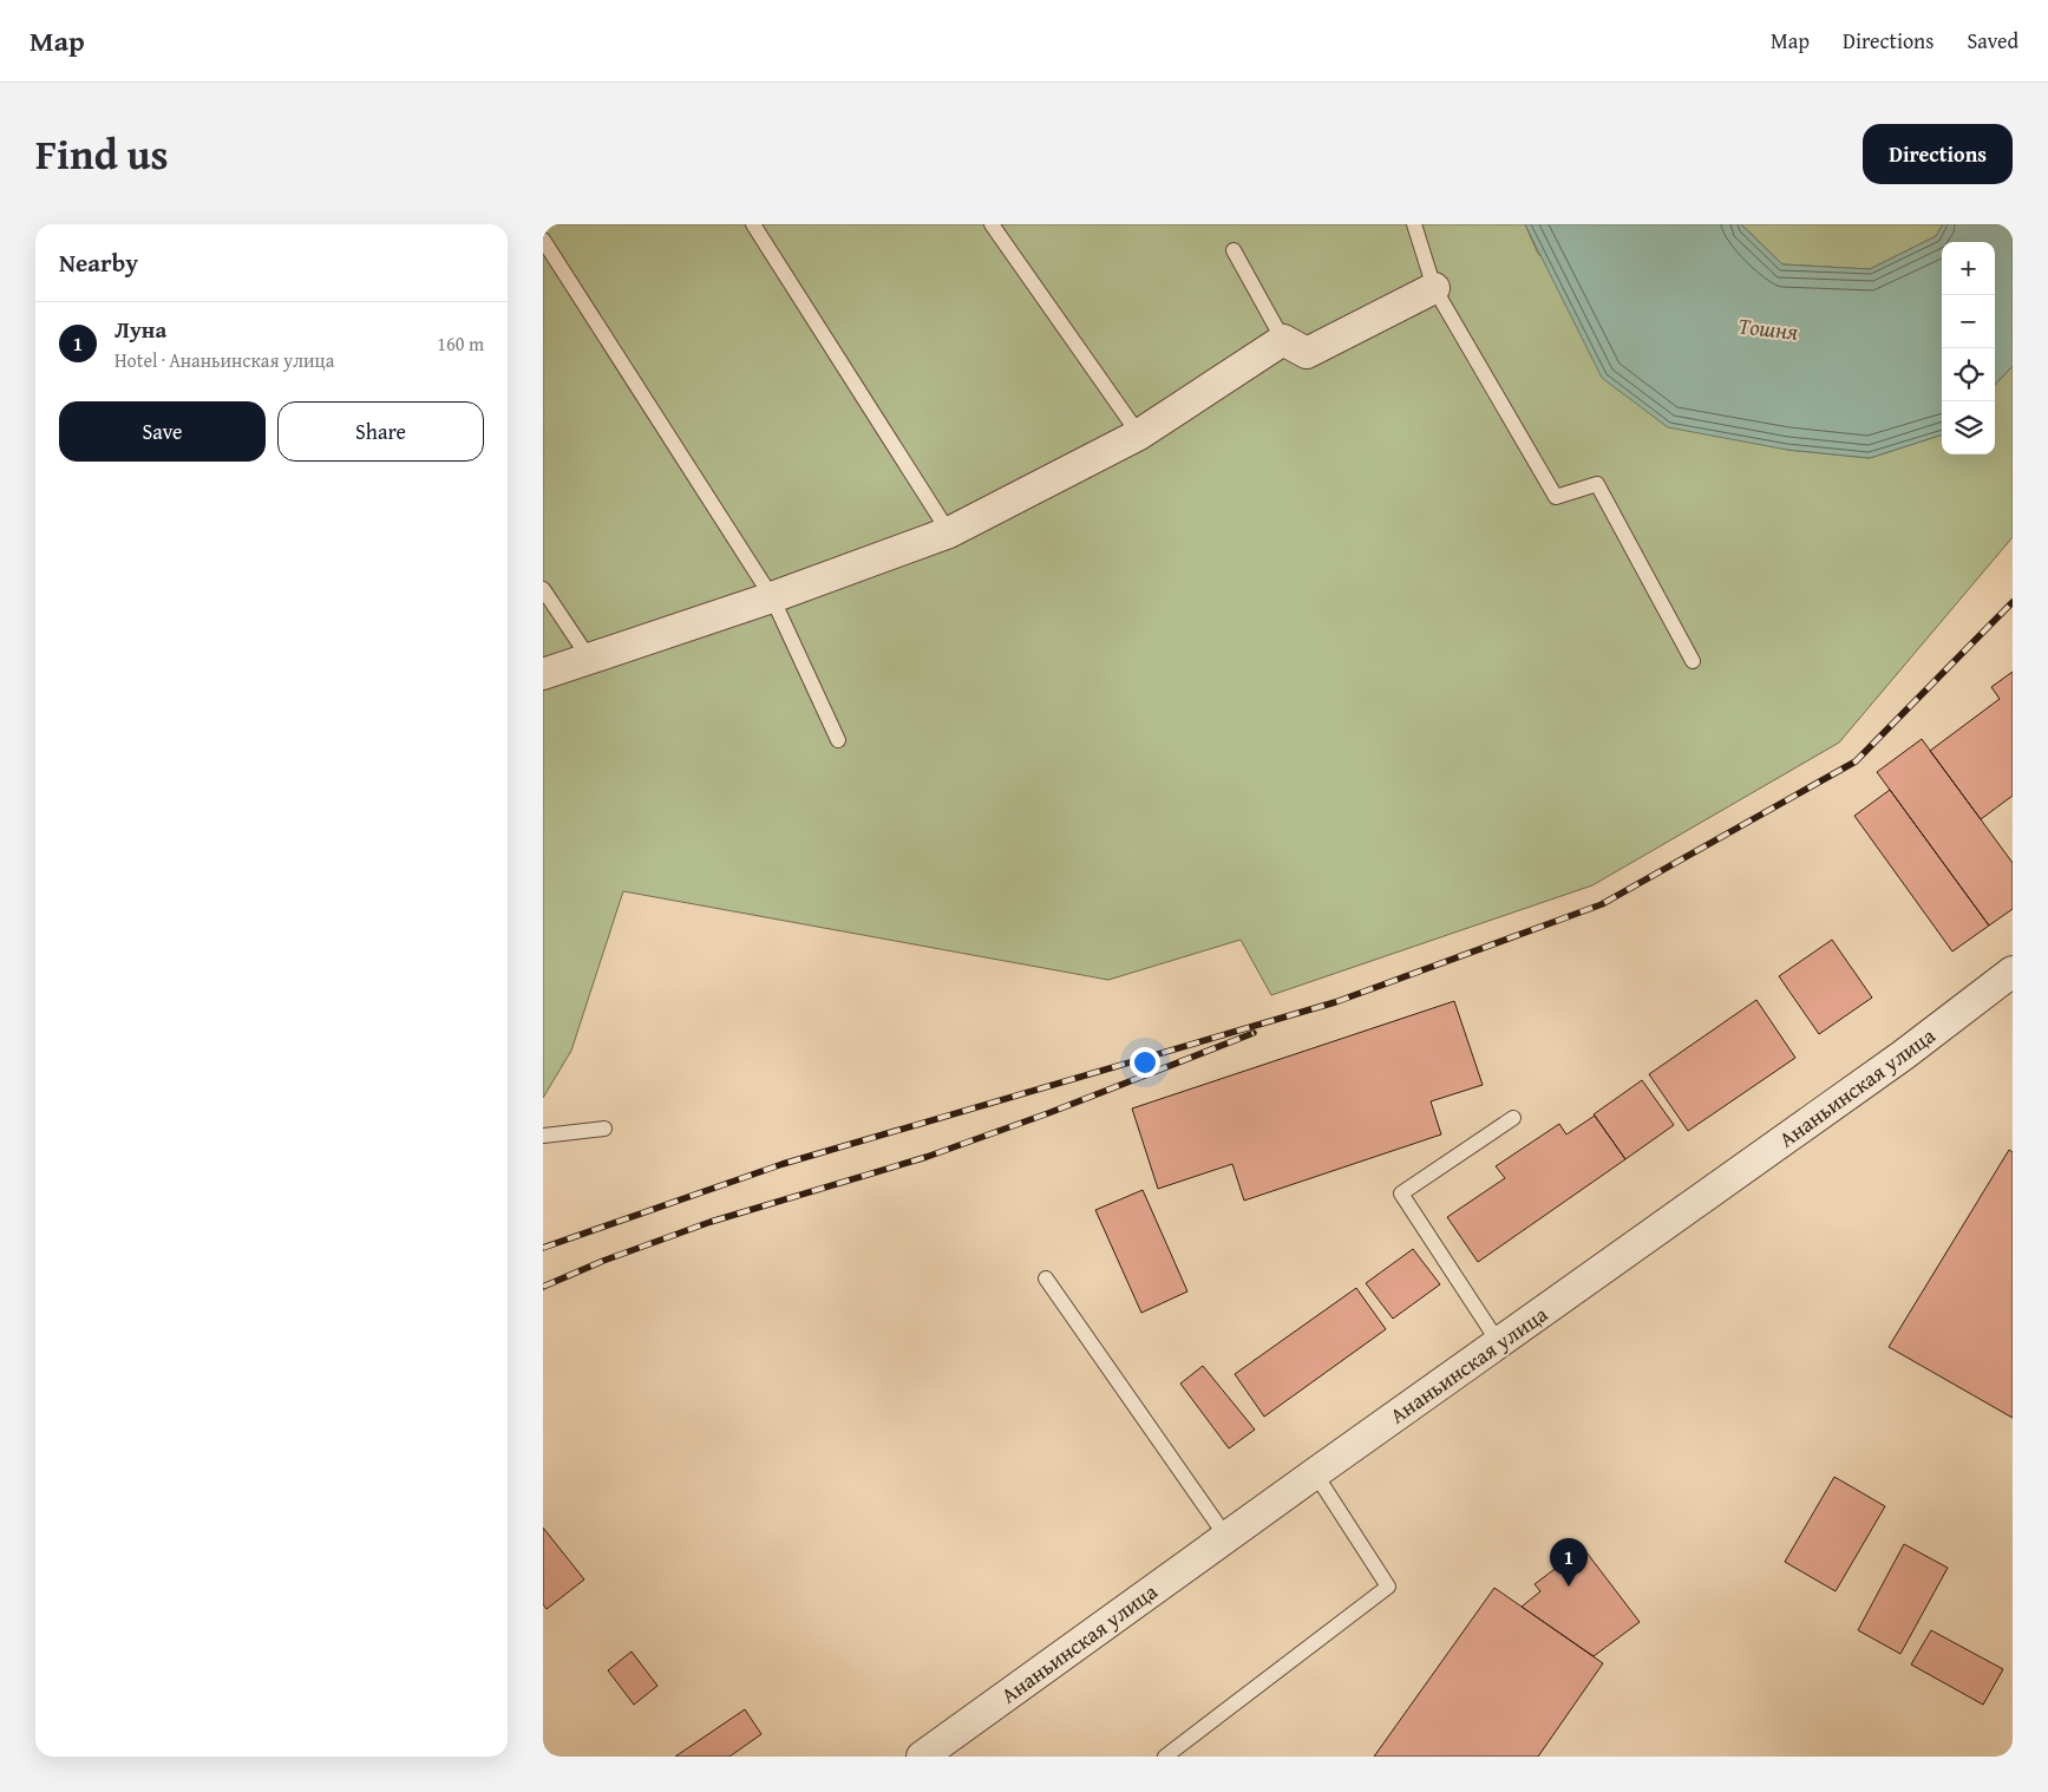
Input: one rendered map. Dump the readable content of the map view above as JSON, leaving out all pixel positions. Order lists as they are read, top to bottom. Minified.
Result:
{"streets":{"street":["Ананьинская улица"]},"water":["Тошня"],"page":{"header":"Map","nav":["Map","Directions","Saved"],"title":"Find us","buttons":["Directions",["Save","Share"]],"heading":"Nearby","map_buttons":["+","−"],"list":[{"mark":"1","name":"Луна","note":"Hotel · Ананьинская улица","value":"160 m"}],"pins":"1"}}
